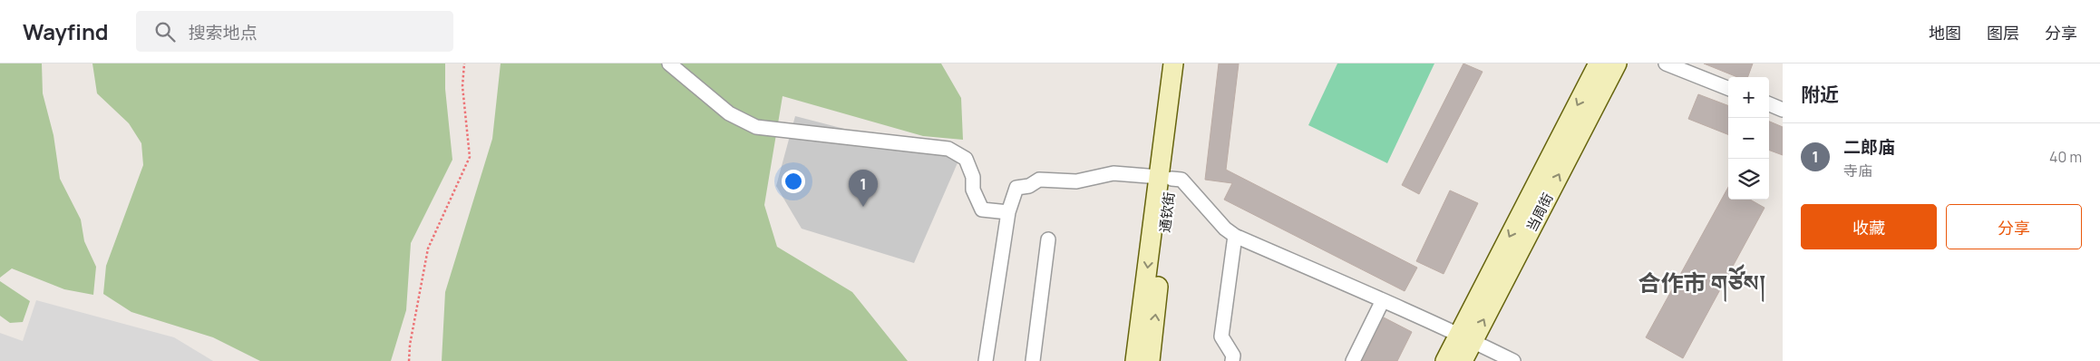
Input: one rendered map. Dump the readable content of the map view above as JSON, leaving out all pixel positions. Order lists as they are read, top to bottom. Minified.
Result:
{"streets":{"main road":["通钦街","当周街"]},"districts":["合作市 གཙོས།"],"page":{"header":"Wayfind","search":"搜索地点","nav":["地图","图层","分享"],"heading":"附近","map_buttons":["+","−"],"list":[{"mark":"1","name":"二郎庙","note":"寺庙","value":"40 m"}],"pins":"1","buttons":["收藏","分享"]}}
